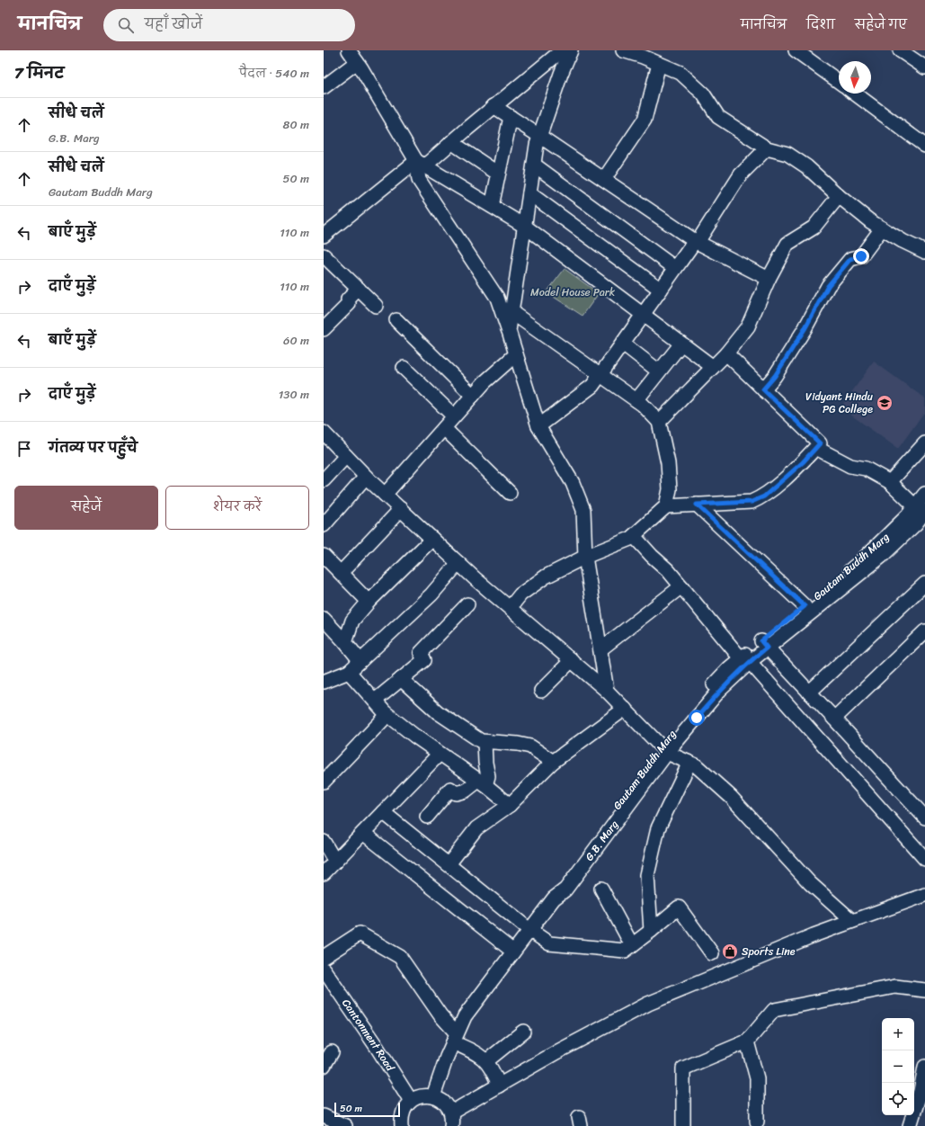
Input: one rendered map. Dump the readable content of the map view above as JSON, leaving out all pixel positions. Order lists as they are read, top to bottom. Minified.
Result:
{"streets":{"street":["Gautam Buddh Marg","Cantonment Road"]},"parks":["Model House Park"],"places":{"school or university":["Vidyant Hindu PG College"],"shop":["Sports Line"]},"scale_bar":"50 m","north":"bottom","page":{"header":"मानचित्र","search":"यहाँ खोजें","nav":["मानचित्र","दिशा","सहेजे गए"],"heading":["7 मिनट","पैदल · 540 m"],"list":[["सीधे चलें","G.B. Marg","80 m"],["सीधे चलें","Gautam Buddh Marg","50 m"],["बाएँ मुड़ें","110 m"],["दाएँ मुड़ें","110 m"],["बाएँ मुड़ें","60 m"],["दाएँ मुड़ें","130 m"],"गंतव्य पर पहुँचे"],"buttons":["सहेजें","शेयर करें"],"map_buttons":["+","−"],"scale":"50 m"}}
